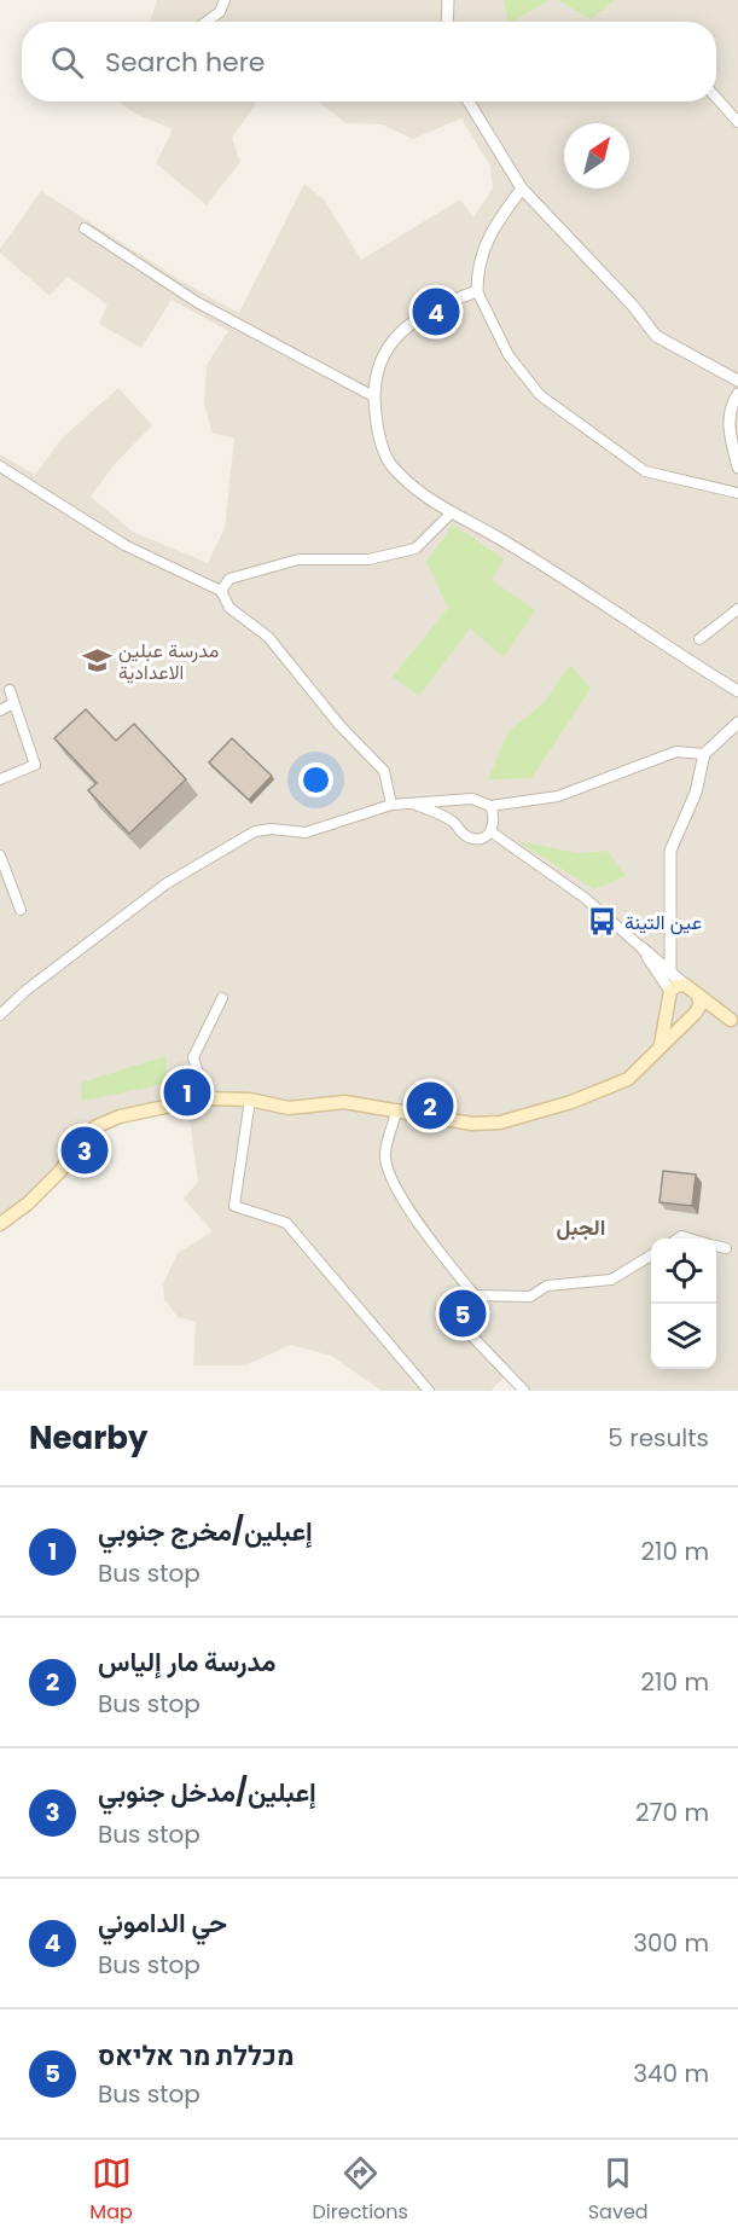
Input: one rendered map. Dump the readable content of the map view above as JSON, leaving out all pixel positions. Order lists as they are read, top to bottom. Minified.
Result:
{"districts":["الجبل"],"places":{"school or university":["مدرسة عبلين الاعدادية"],"bus stop":["عين التينة"]},"north":"top right","page":{"search":"Search here","pins":["4","1","2","3","5"],"heading":["Nearby","5 results"],"list":[{"mark":"1","name":"إعبلين/مخرج جنوبي","note":"Bus stop","value":"210 m"},{"mark":"2","name":"مدرسة مار إلياس","note":"Bus stop","value":"210 m"},{"mark":"3","name":"إعبلين/مدخل جنوبي","note":"Bus stop","value":"270 m"},{"mark":"4","name":"حي الداموني","note":"Bus stop","value":"300 m"},{"mark":"5","name":"מכללת מר אליאס","note":"Bus stop","value":"340 m"}],"nav":["Map","Directions","Saved"]}}
